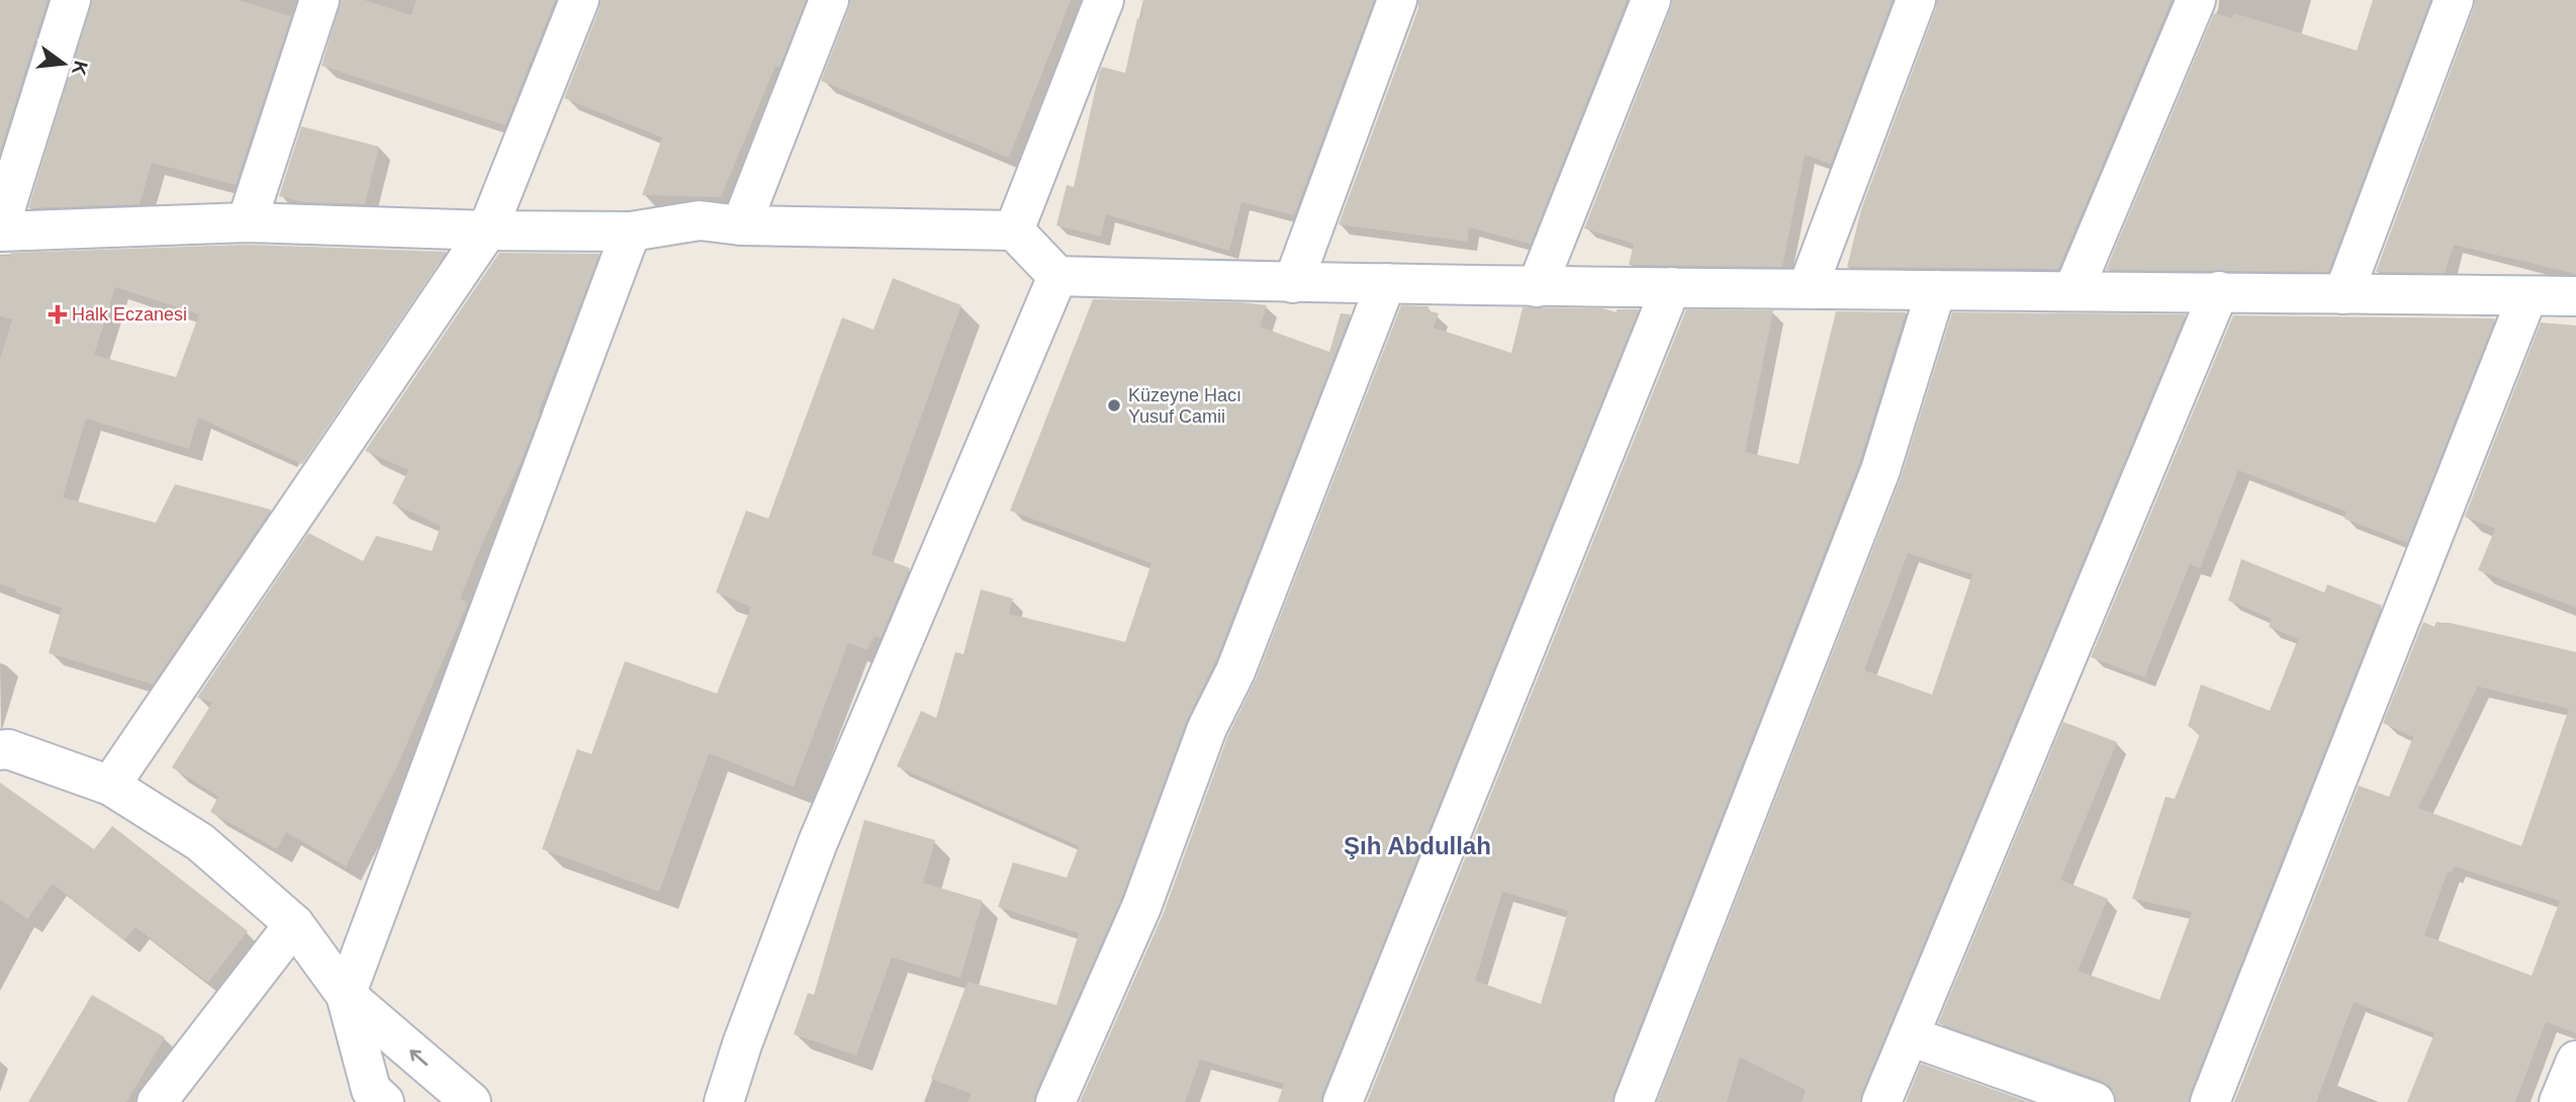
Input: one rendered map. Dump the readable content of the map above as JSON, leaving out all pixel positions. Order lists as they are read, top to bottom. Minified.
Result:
{"districts":["Şıh Abdullah"],"places":{"health":["Halk Eczanesi"],"other":["Küzeyne Hacı Yusuf Camii"]},"north":"right"}
